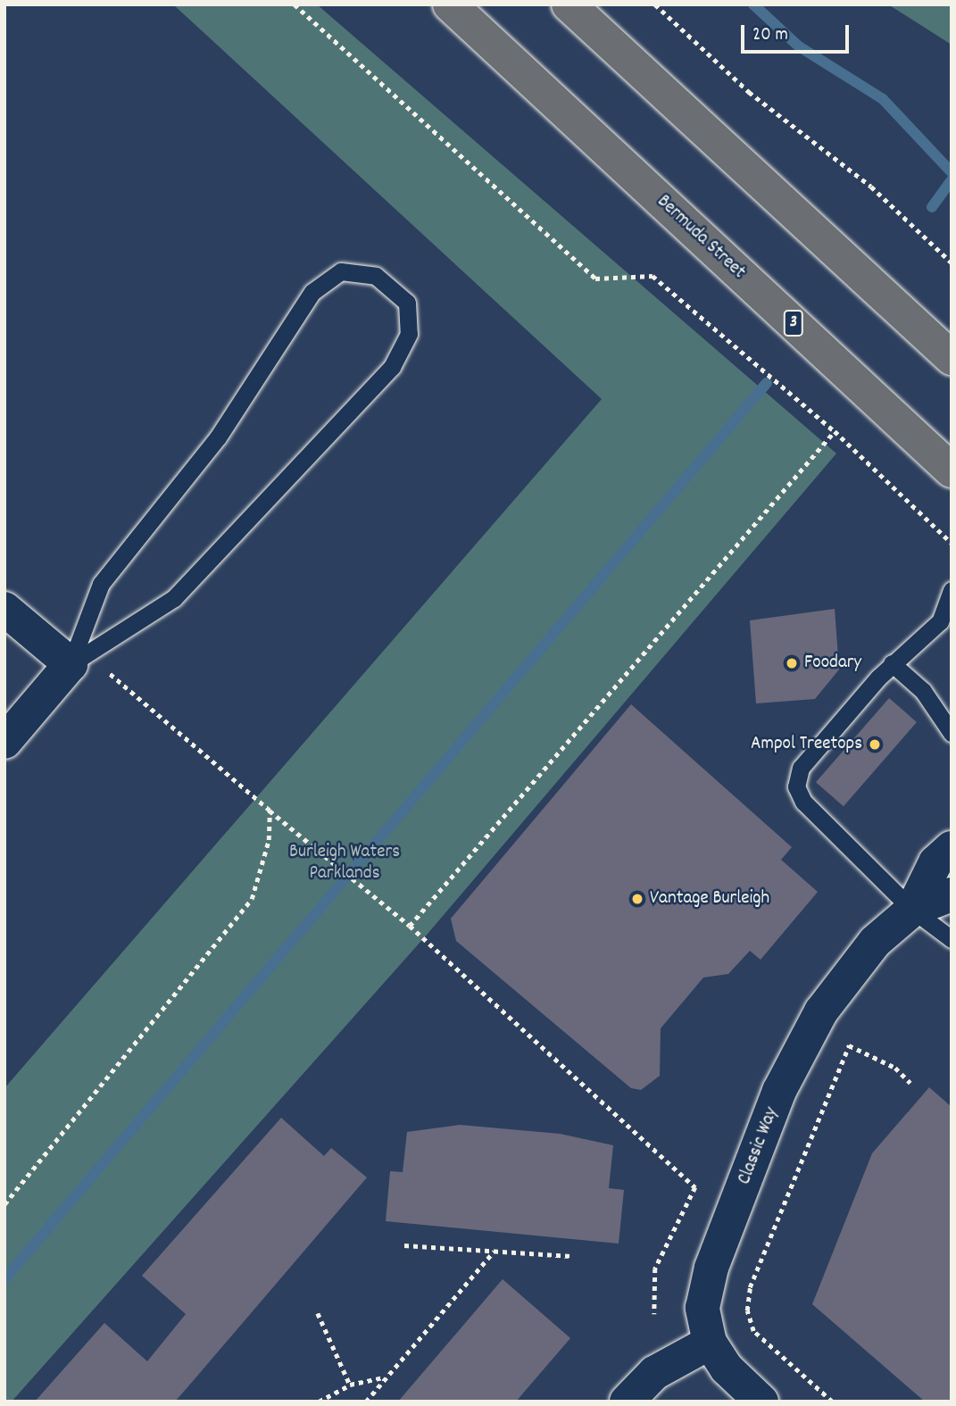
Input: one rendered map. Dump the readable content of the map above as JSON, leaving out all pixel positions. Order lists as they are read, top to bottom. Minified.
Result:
{"streets":{"main road":["Bermuda Street","3"],"street":["Classic Way"]},"parks":["Burleigh Waters Parklands"],"places":["Foodary","Ampol Treetops","Vantage Burleigh"],"scale_bar":"20 m"}
